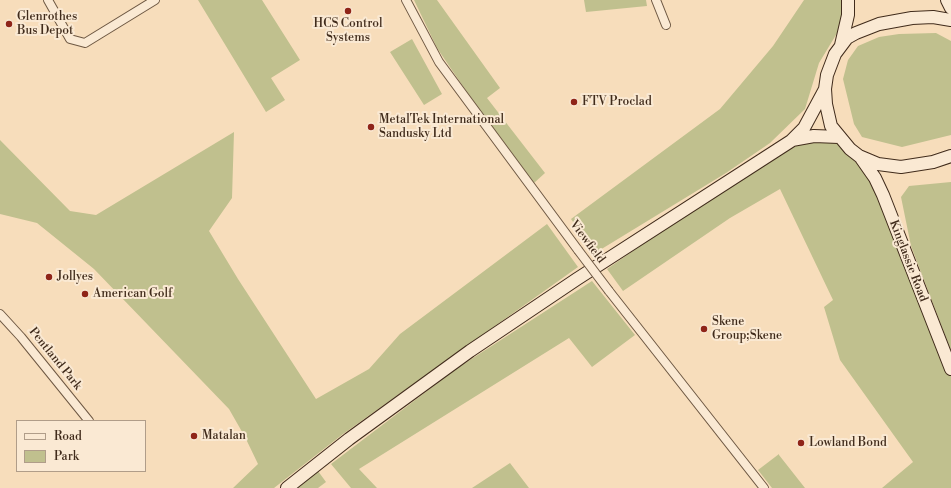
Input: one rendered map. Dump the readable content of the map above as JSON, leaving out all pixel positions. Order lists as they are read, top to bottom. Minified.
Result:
{"streets":{"main road":["Kinglassie Road"],"street":["Viewfield","Pentland Park"]},"places":["HCS Control Systems","Glenrothes Bus Depot","FTV Proclad","MetalTek International Sandusky Ltd","Jollyes","American Golf","Skene Group;Skene","Matalan","Lowland Bond"],"legend":["Road","Park"]}
